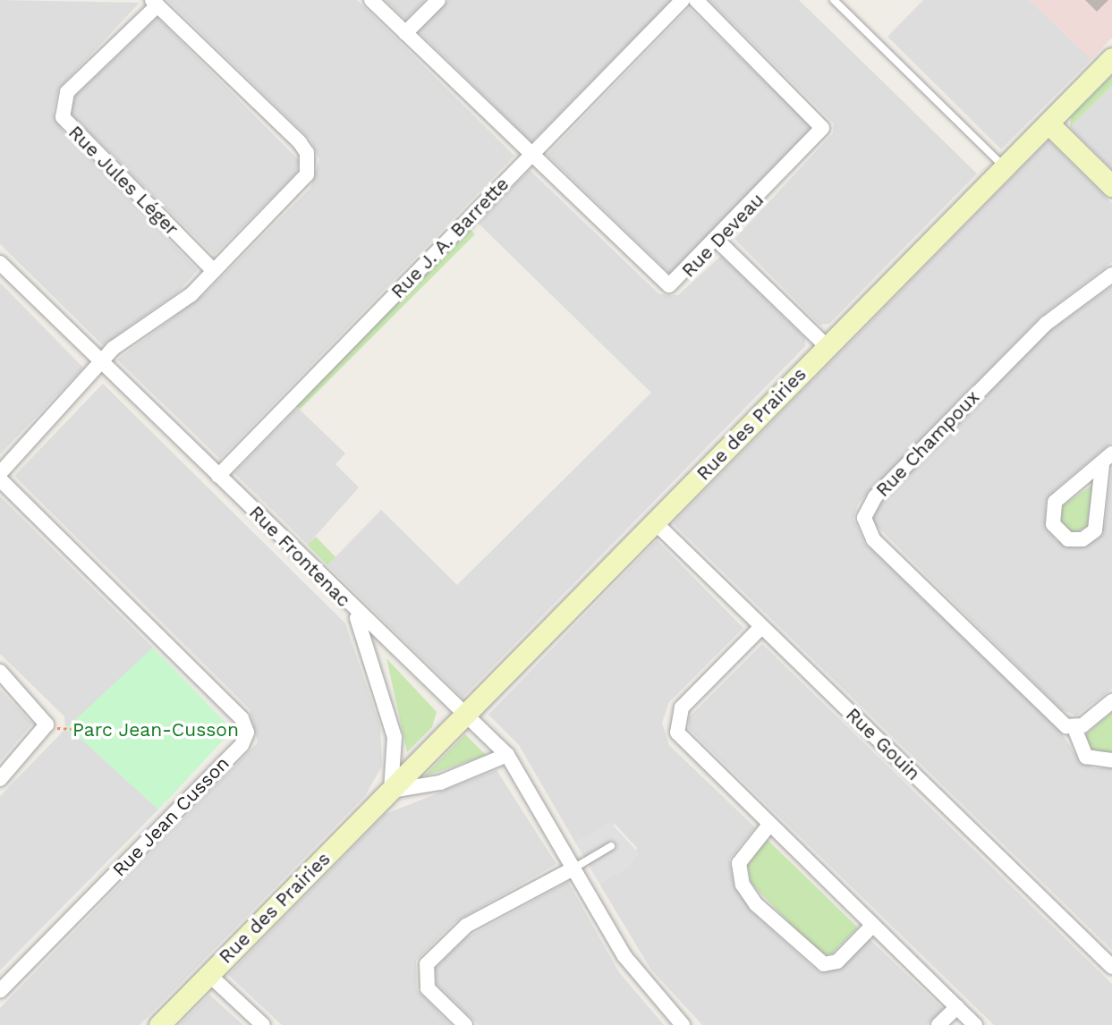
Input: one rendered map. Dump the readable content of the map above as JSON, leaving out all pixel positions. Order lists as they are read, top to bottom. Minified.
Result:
{"streets":{"main road":["Rue des Prairies"],"street":["Rue Jules Léger","Rue Deveau","Rue J. A. Barrette","Rue Champoux","Rue Frontenac","Rue Gouin","Rue Jean Cusson"]},"crossings":[["Rue Deveau","Rue J. A. Barrette"],["Rue J. A. Barrette","Rue Frontenac"],["Rue des Prairies","Rue Frontenac"],["Rue des Prairies","Rue Gouin"]],"parks":["Parc Jean-Cusson"]}
